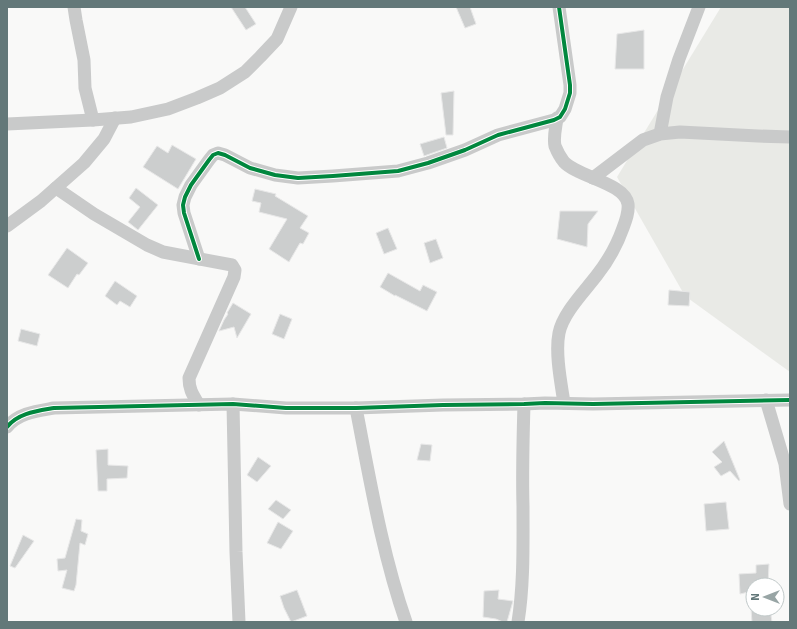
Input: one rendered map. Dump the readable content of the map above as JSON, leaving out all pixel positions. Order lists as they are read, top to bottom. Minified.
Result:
{"north":"left"}
